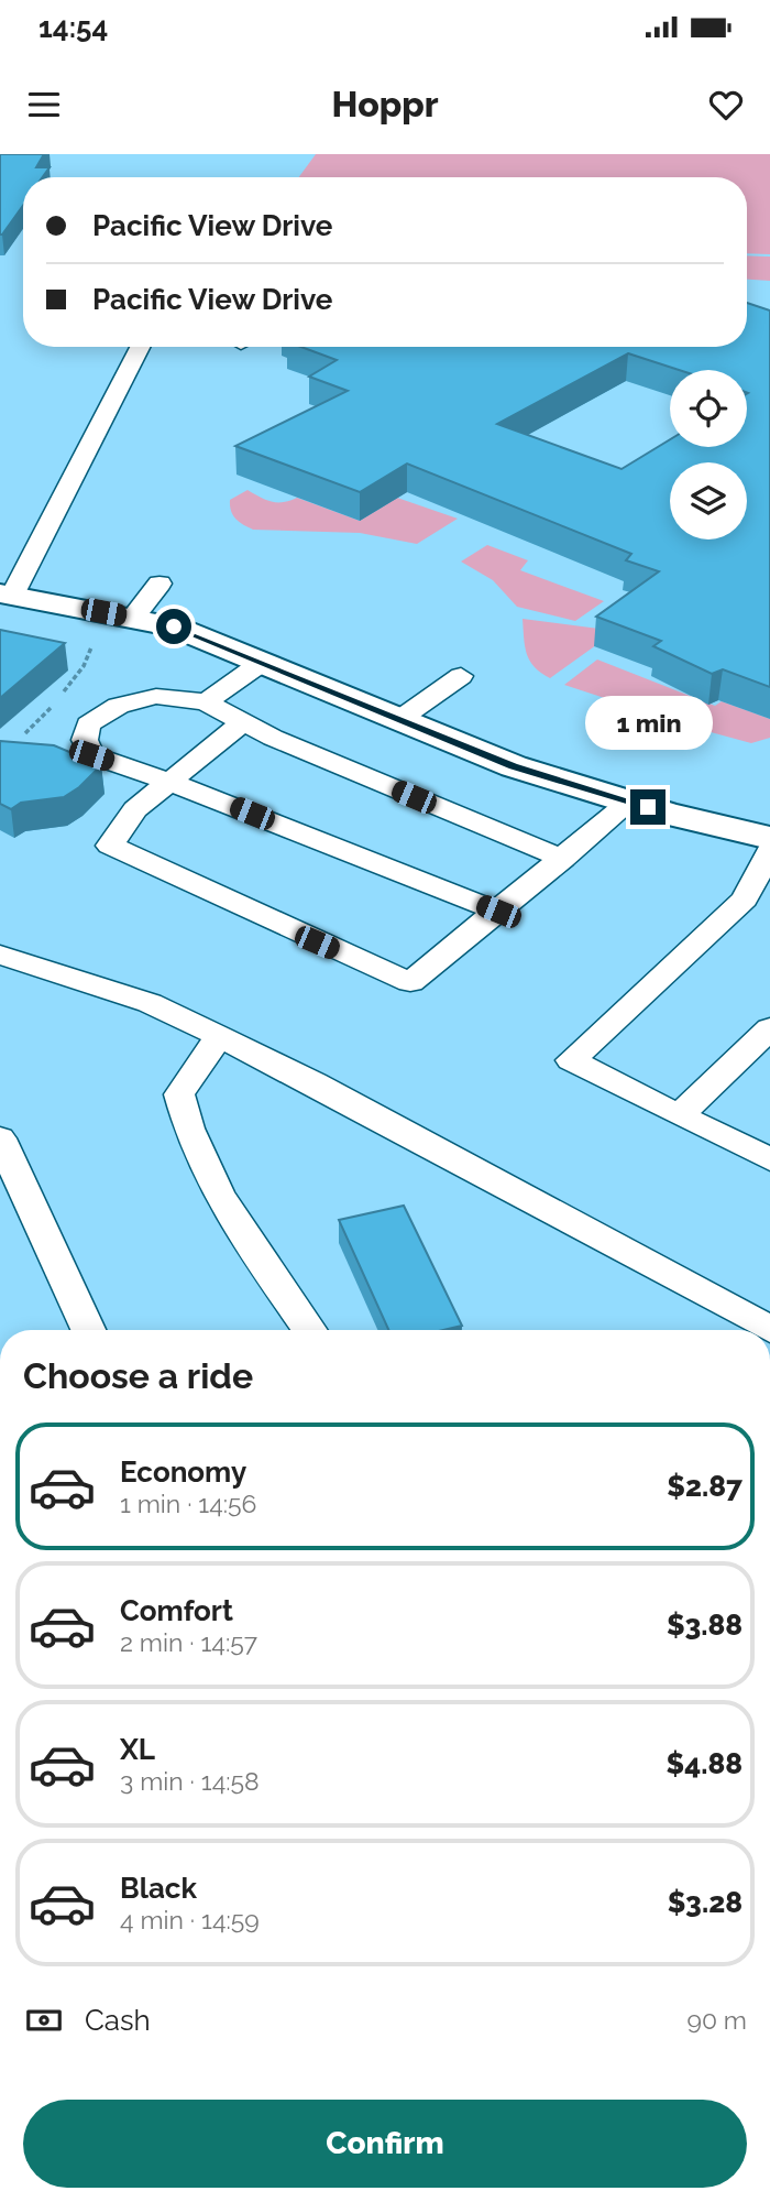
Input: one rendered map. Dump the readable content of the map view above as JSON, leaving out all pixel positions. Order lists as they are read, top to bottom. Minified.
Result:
{"page":{"status":"14:54","header":"Hoppr","banner":["Pacific View Drive","Pacific View Drive"],"bubble":"1 min","heading":"Choose a ride","list":[{"name":"Economy","note":"1 min · 14:56","value":"$2.87"},{"name":"Comfort","note":"2 min · 14:57","value":"$3.88"},{"name":"XL","note":"3 min · 14:58","value":"$4.88"},{"name":"Black","note":"4 min · 14:59","value":"$3.28"}],"pay":["Cash","90 m"],"buttons":"Confirm"}}
